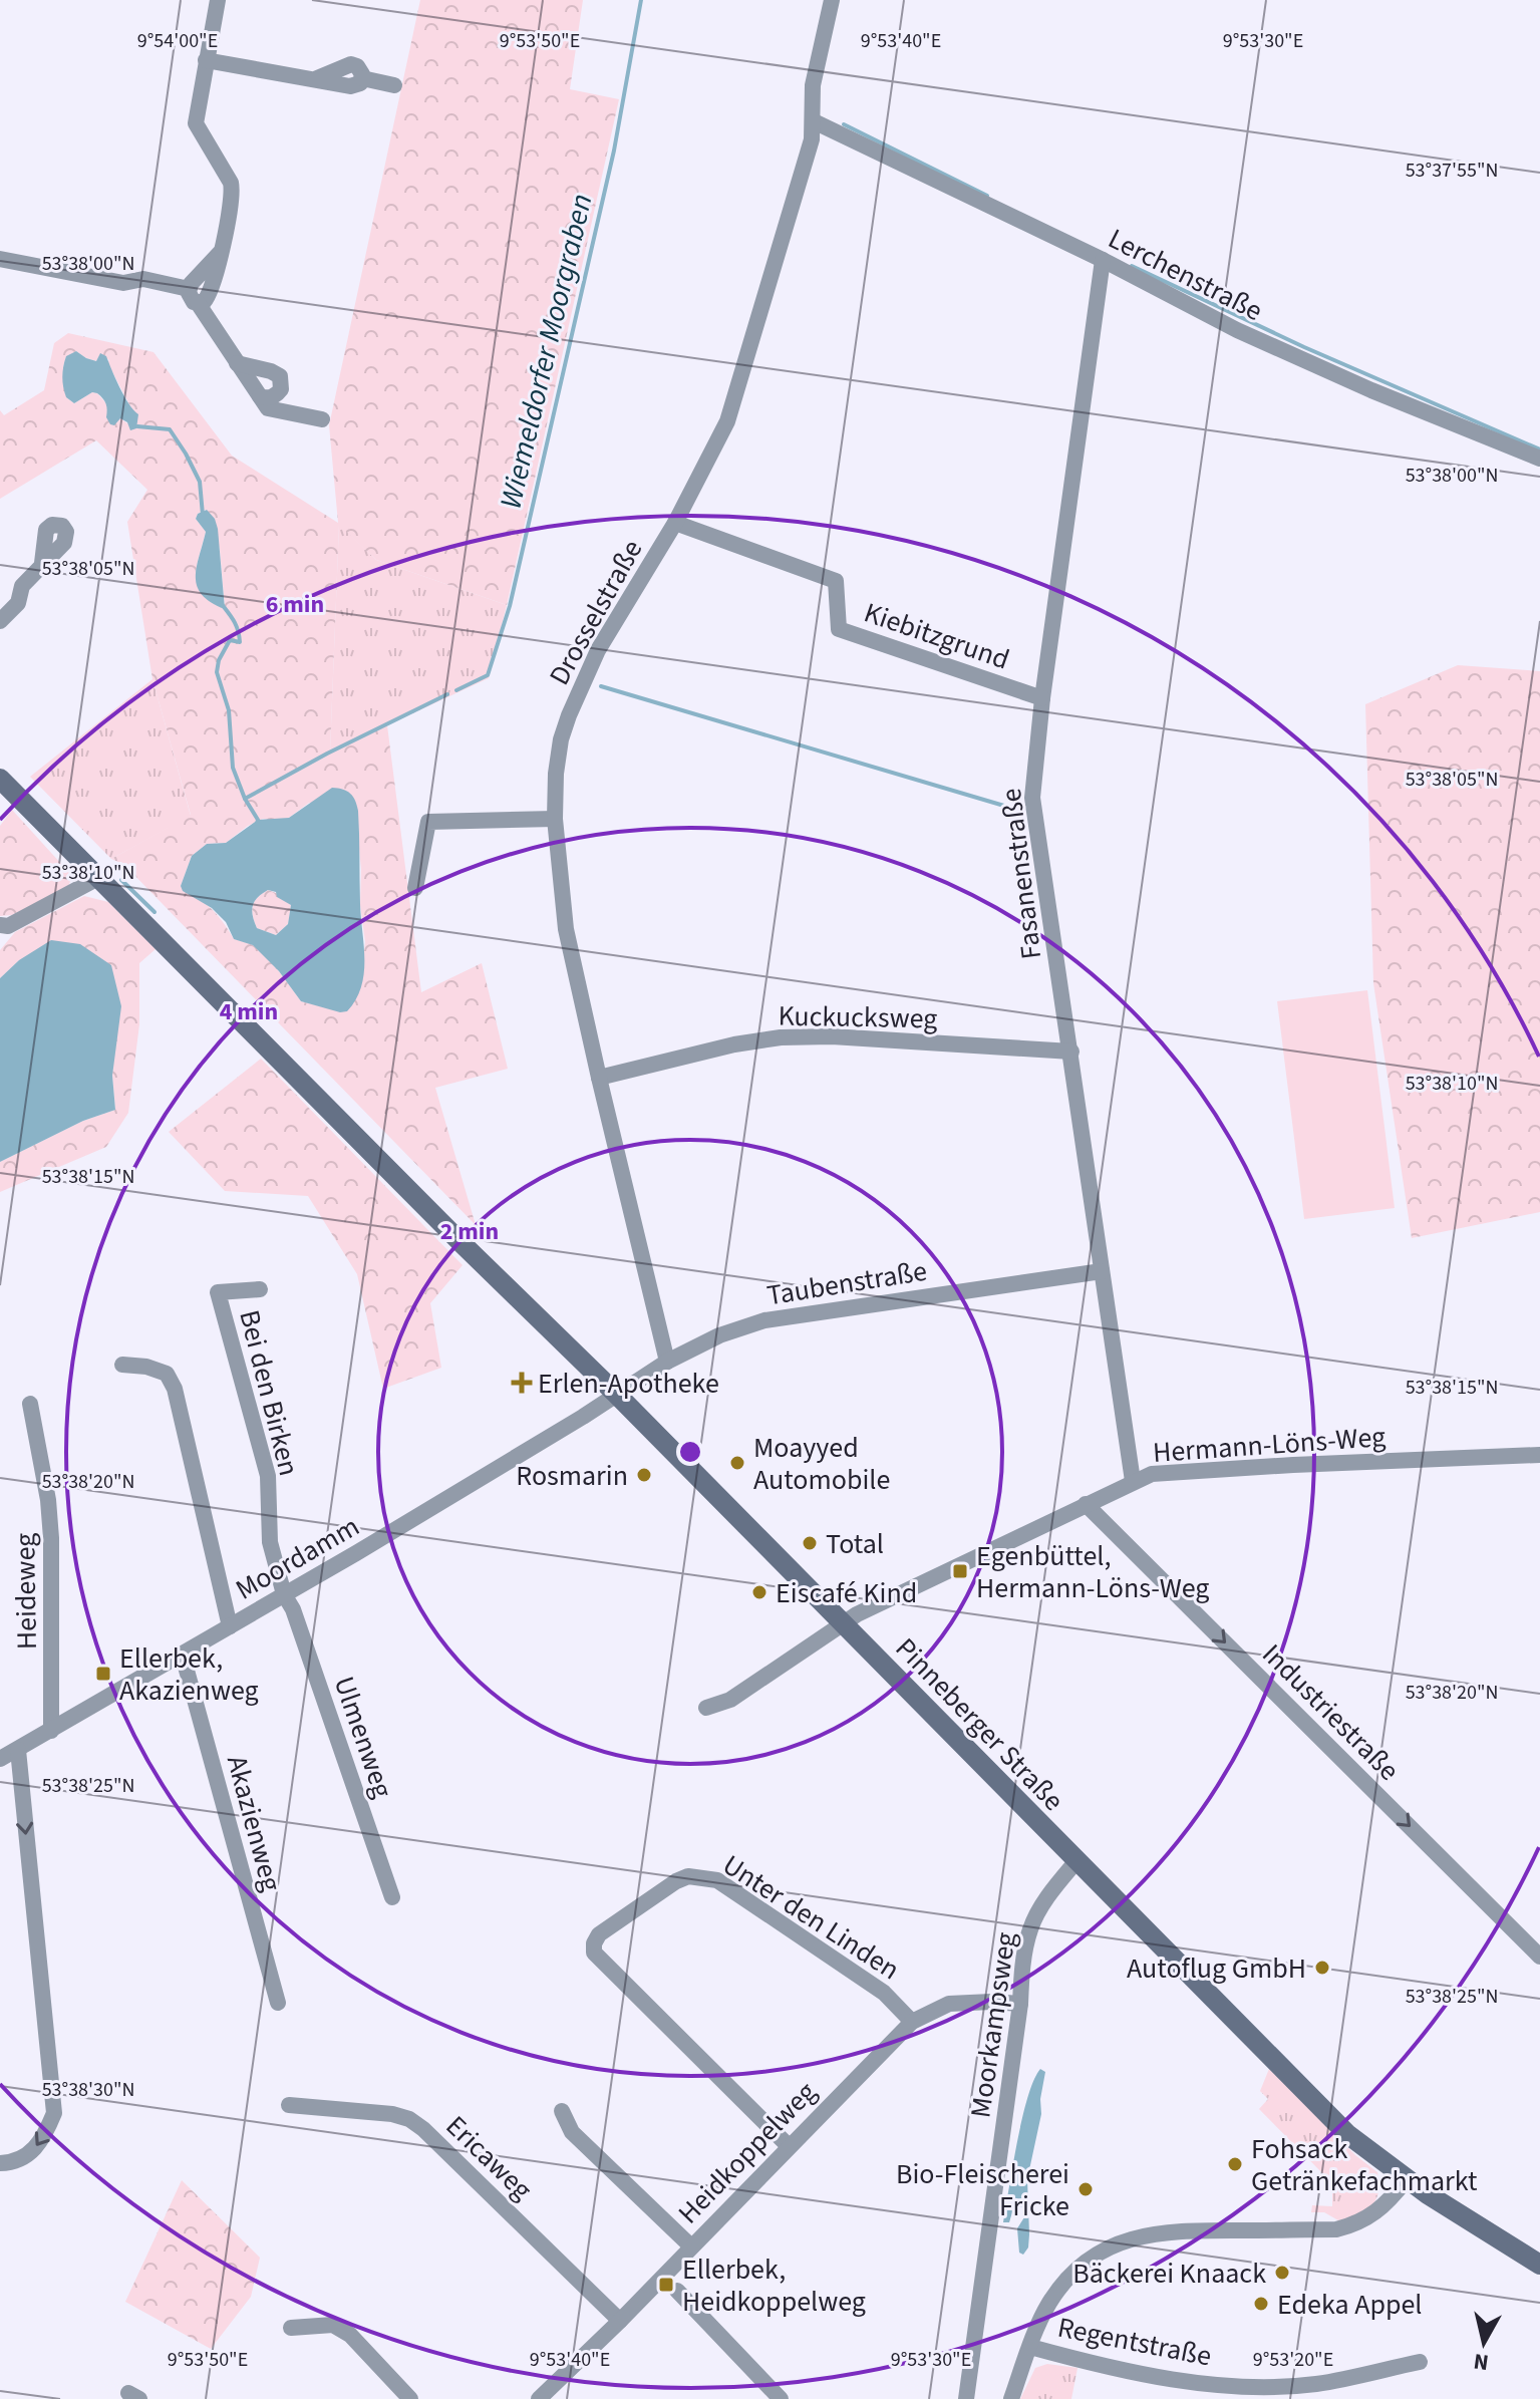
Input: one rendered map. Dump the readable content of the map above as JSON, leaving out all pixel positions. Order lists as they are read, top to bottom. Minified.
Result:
{"streets":{"main road":["Pinneberger Straße"],"street":["Lerchenstraße","Drosselstraße","Kiebitzgrund","Fasanenstraße","Kuckucksweg","Taubenstraße","Bei den Birken","Hermann-Löns-Weg","Moordamm","Heideweg","Industriestraße","Ulmenweg","Akazienweg","Unter den Linden","Moorkampsweg","Heidkoppelweg","Ericaweg","Regentstraße"]},"crossings":[["Lerchenstraße","Drosselstraße"],["Lerchenstraße","Fasanenstraße"],["Drosselstraße","Kiebitzgrund"],["Drosselstraße","Kuckucksweg"],["Drosselstraße","Taubenstraße"],["Kiebitzgrund","Fasanenstraße"],["Fasanenstraße","Kuckucksweg"],["Fasanenstraße","Taubenstraße"],["Fasanenstraße","Hermann-Löns-Weg"],["Taubenstraße","Moordamm"],["Taubenstraße","Pinneberger Straße"],["Bei den Birken","Moordamm"],["Bei den Birken","Ulmenweg"],["Hermann-Löns-Weg","Industriestraße"],["Hermann-Löns-Weg","Pinneberger Straße"],["Moordamm","Heideweg"],["Moordamm","Pinneberger Straße"],["Moordamm","Ulmenweg"],["Moordamm","Akazienweg"],["Pinneberger Straße","Moorkampsweg"],["Unter den Linden","Heidkoppelweg"],["Moorkampsweg","Heidkoppelweg"],["Heidkoppelweg","Ericaweg"]],"one_way":["Industriestraße"],"water":["Wiemeldorfer Moorgraben"],"places":{"health":["Erlen-Apotheke"],"other":["Moayyed Automobile","Rosmarin","Total","Eiscafé Kind","Autoflug GmbH","Fohsack Getränkefachmarkt","Bio-Fleischerei Fricke","Bäckerei Knaack","Edeka Appel"],"transit":["Egenbüttel, Hermann-Löns-Weg","Ellerbek, Akazienweg","Ellerbek, Heidkoppelweg"]},"north":"bottom","coordinates":["9°54'00\"E","9°53'50\"E","9°53'40\"E","9°53'30\"E","53°37'55\"N","53°38'00\"N","53°38'05\"N","53°38'10\"N","53°38'15\"N","53°38'20\"N","53°38'25\"N","53°38'30\"N","9°53'20\"E"],"rings":["6 min","4 min","2 min"]}
